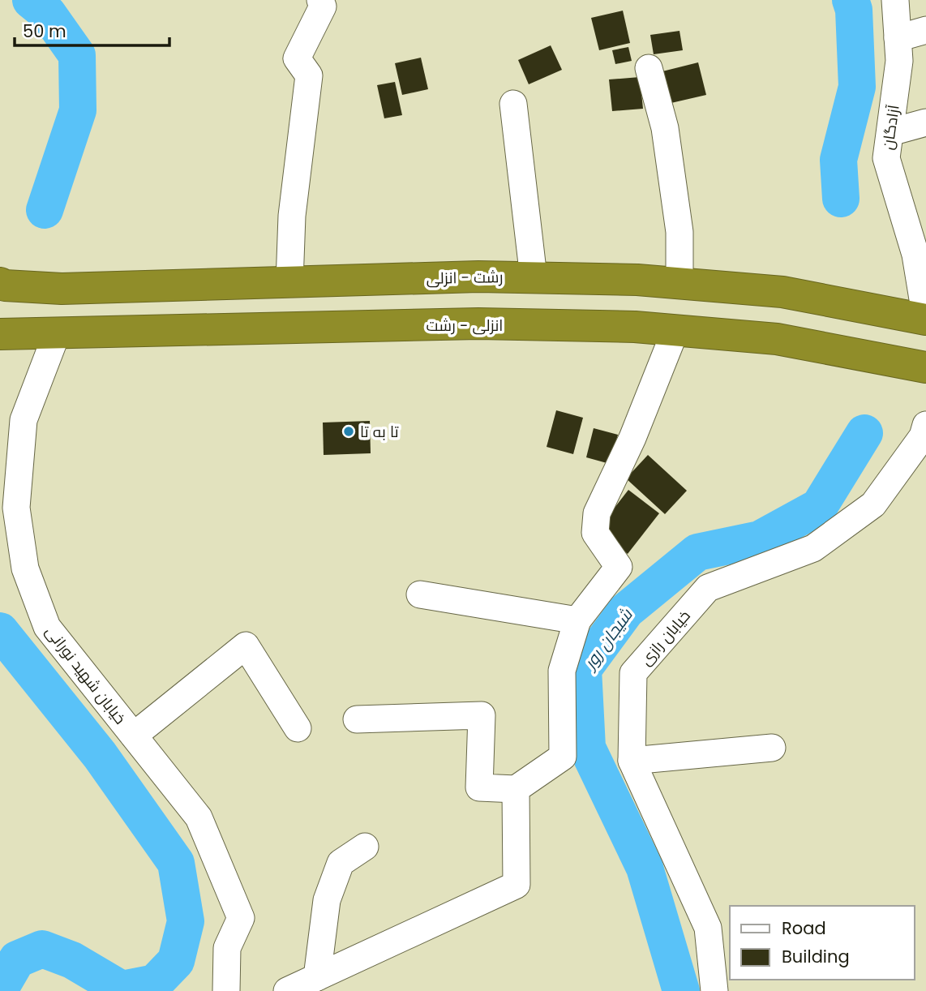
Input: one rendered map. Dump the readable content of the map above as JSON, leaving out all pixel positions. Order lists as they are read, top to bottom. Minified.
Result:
{"streets":{"highway":["رشت - انزلی","انزلی - رشت"],"street":["آزادگان","خیابان رازی","خیابان شهید نورانی"]},"crossings":[["آزادگان","رشت - انزلی"],["انزلی - رشت","خیابان شهید نورانی"]],"water":["شیجان رور"],"places":["تا به تا"],"legend":["Road","Building"],"scale_bar":"50 m"}
